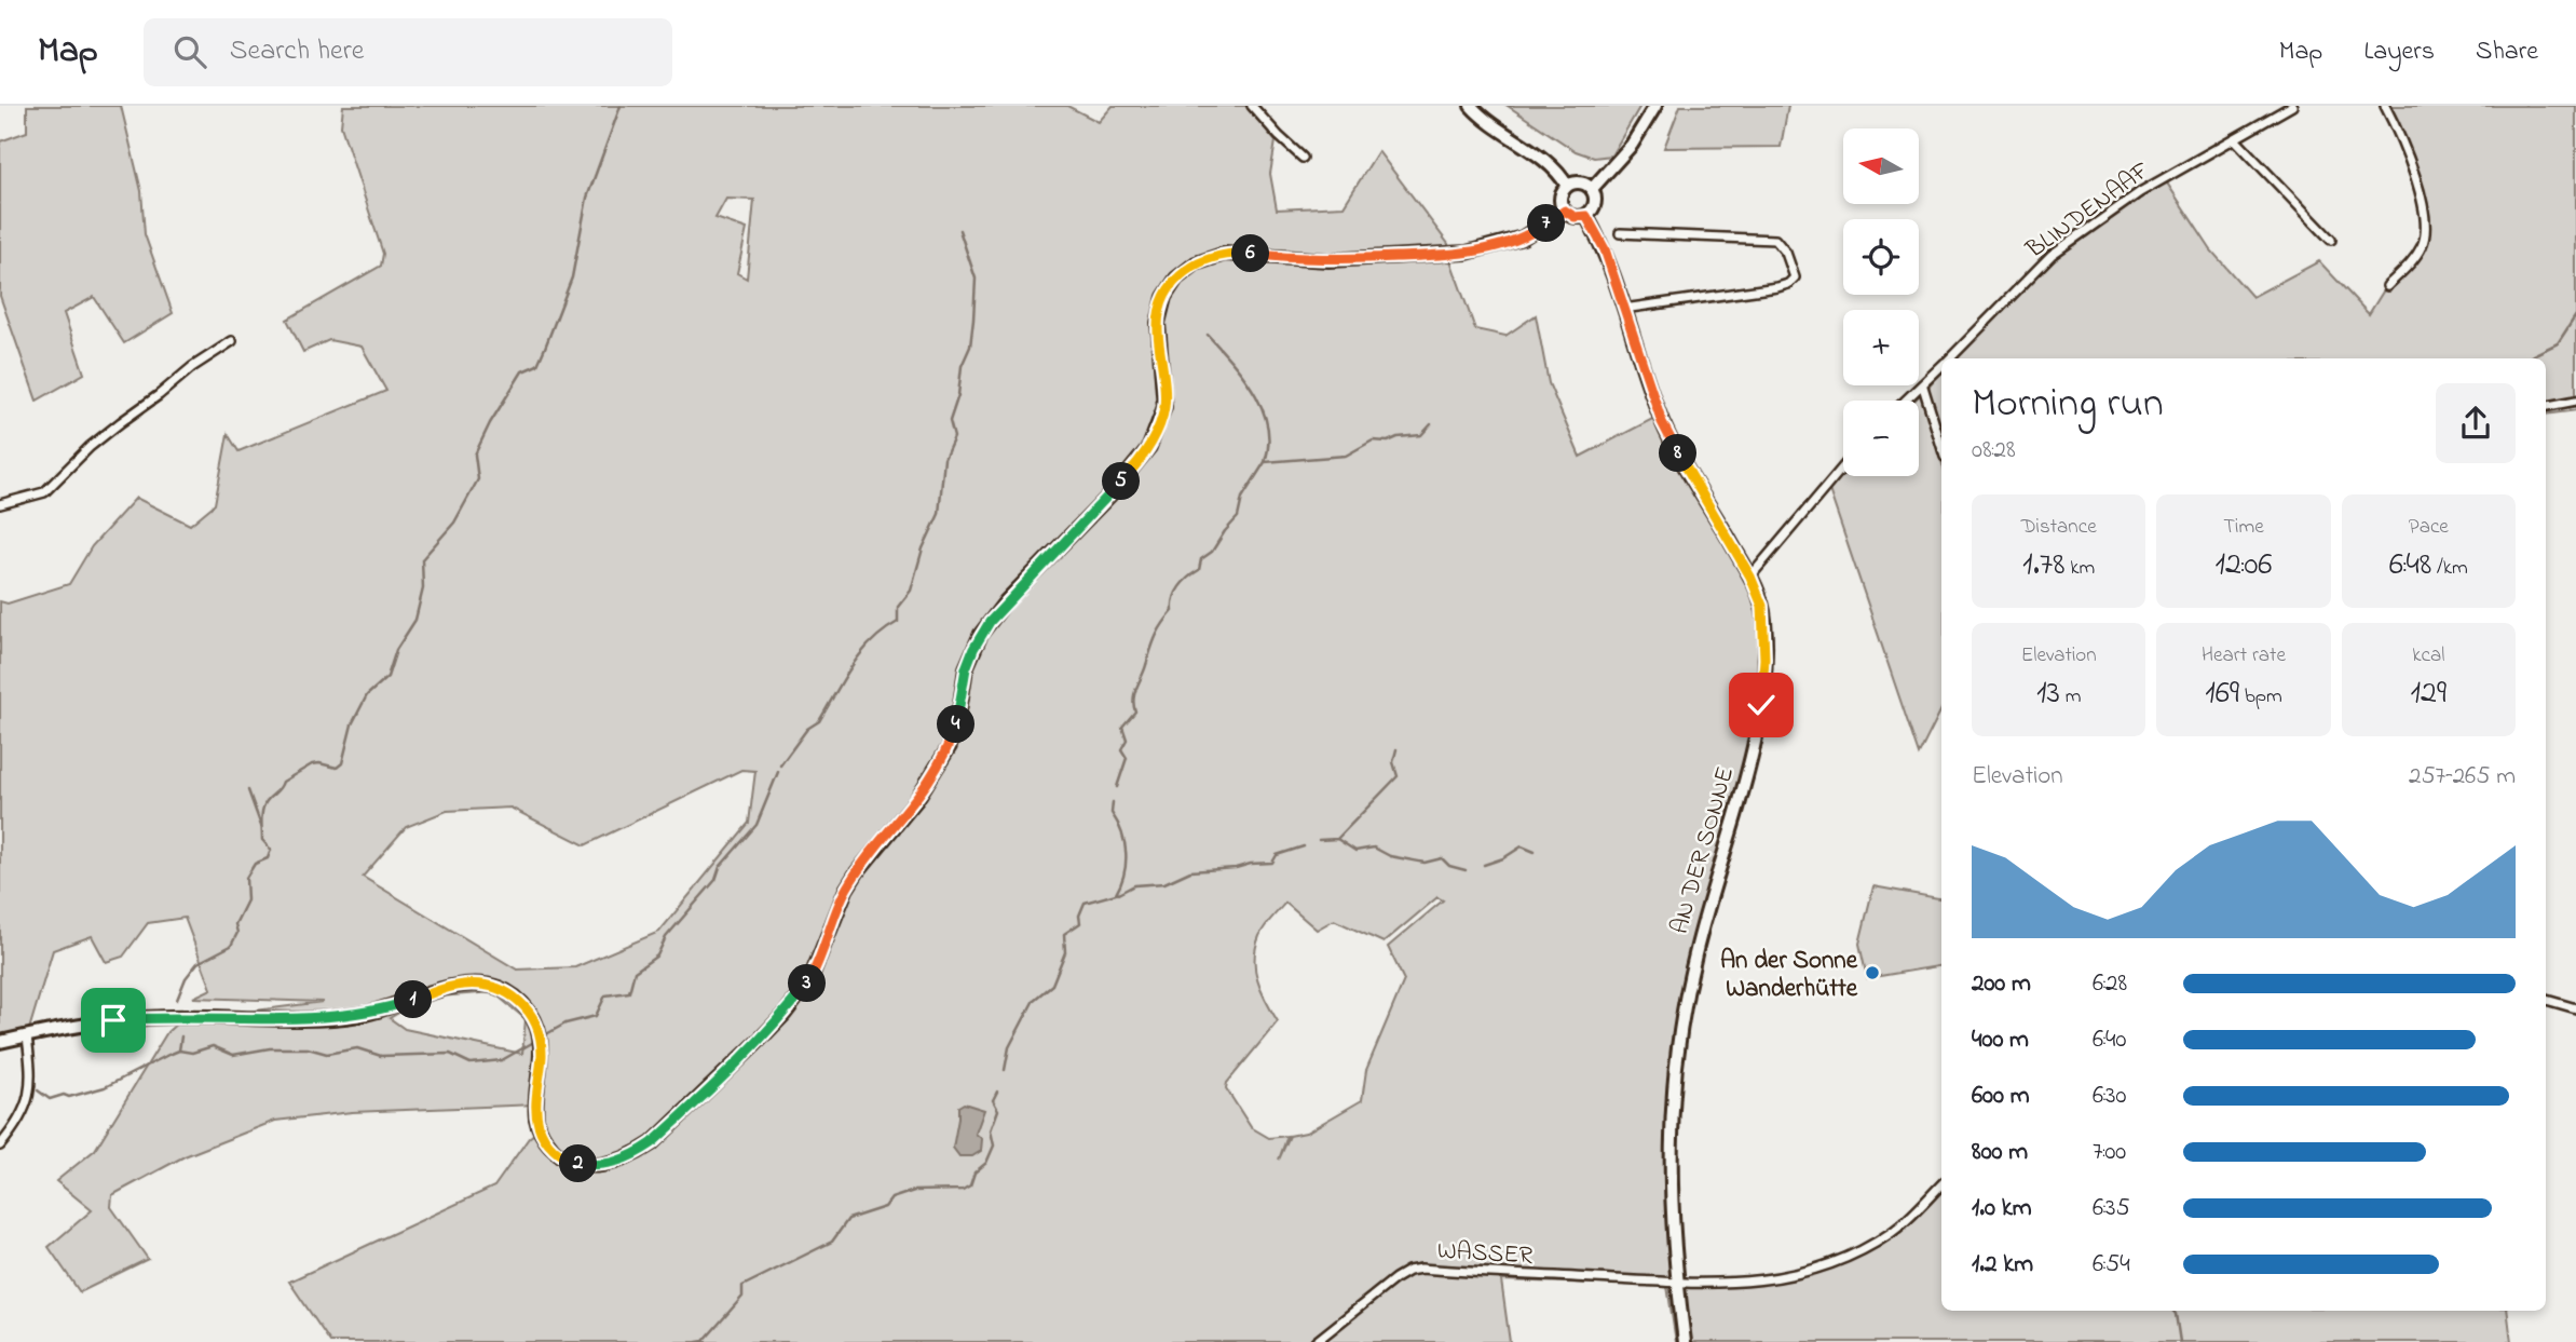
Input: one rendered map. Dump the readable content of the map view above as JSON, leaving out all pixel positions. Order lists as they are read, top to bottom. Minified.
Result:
{"streets":{"main road":["AN DER SONNE"],"street":["BLINDENAAF","WASSER"]},"crossings":[["AN DER SONNE","WASSER"]],"places":["An der Sonne Wanderhütte"],"north":"left","page":{"header":"Map","search":"Search here","nav":["Map","Layers","Share"],"map_buttons":["+","−"],"pins":["7","6","8","5","4","3","1","2"],"heading":["Morning run","08:28"],"stats":[["Distance","1.78 km"],["Time","12:06"],["Pace","6:48 /km"],["Elevation","13 m"],["Heart rate","169 bpm"],["kcal","129"]],"chart":["Elevation","257–265 m"],"list":[{"name":"200 m","note":"6:28"},{"name":"400 m","note":"6:40"},{"name":"600 m","note":"6:30"},{"name":"800 m","note":"7:00"},{"name":"1.0 km","note":"6:35"},{"name":"1.2 km","note":"6:54"}]}}
